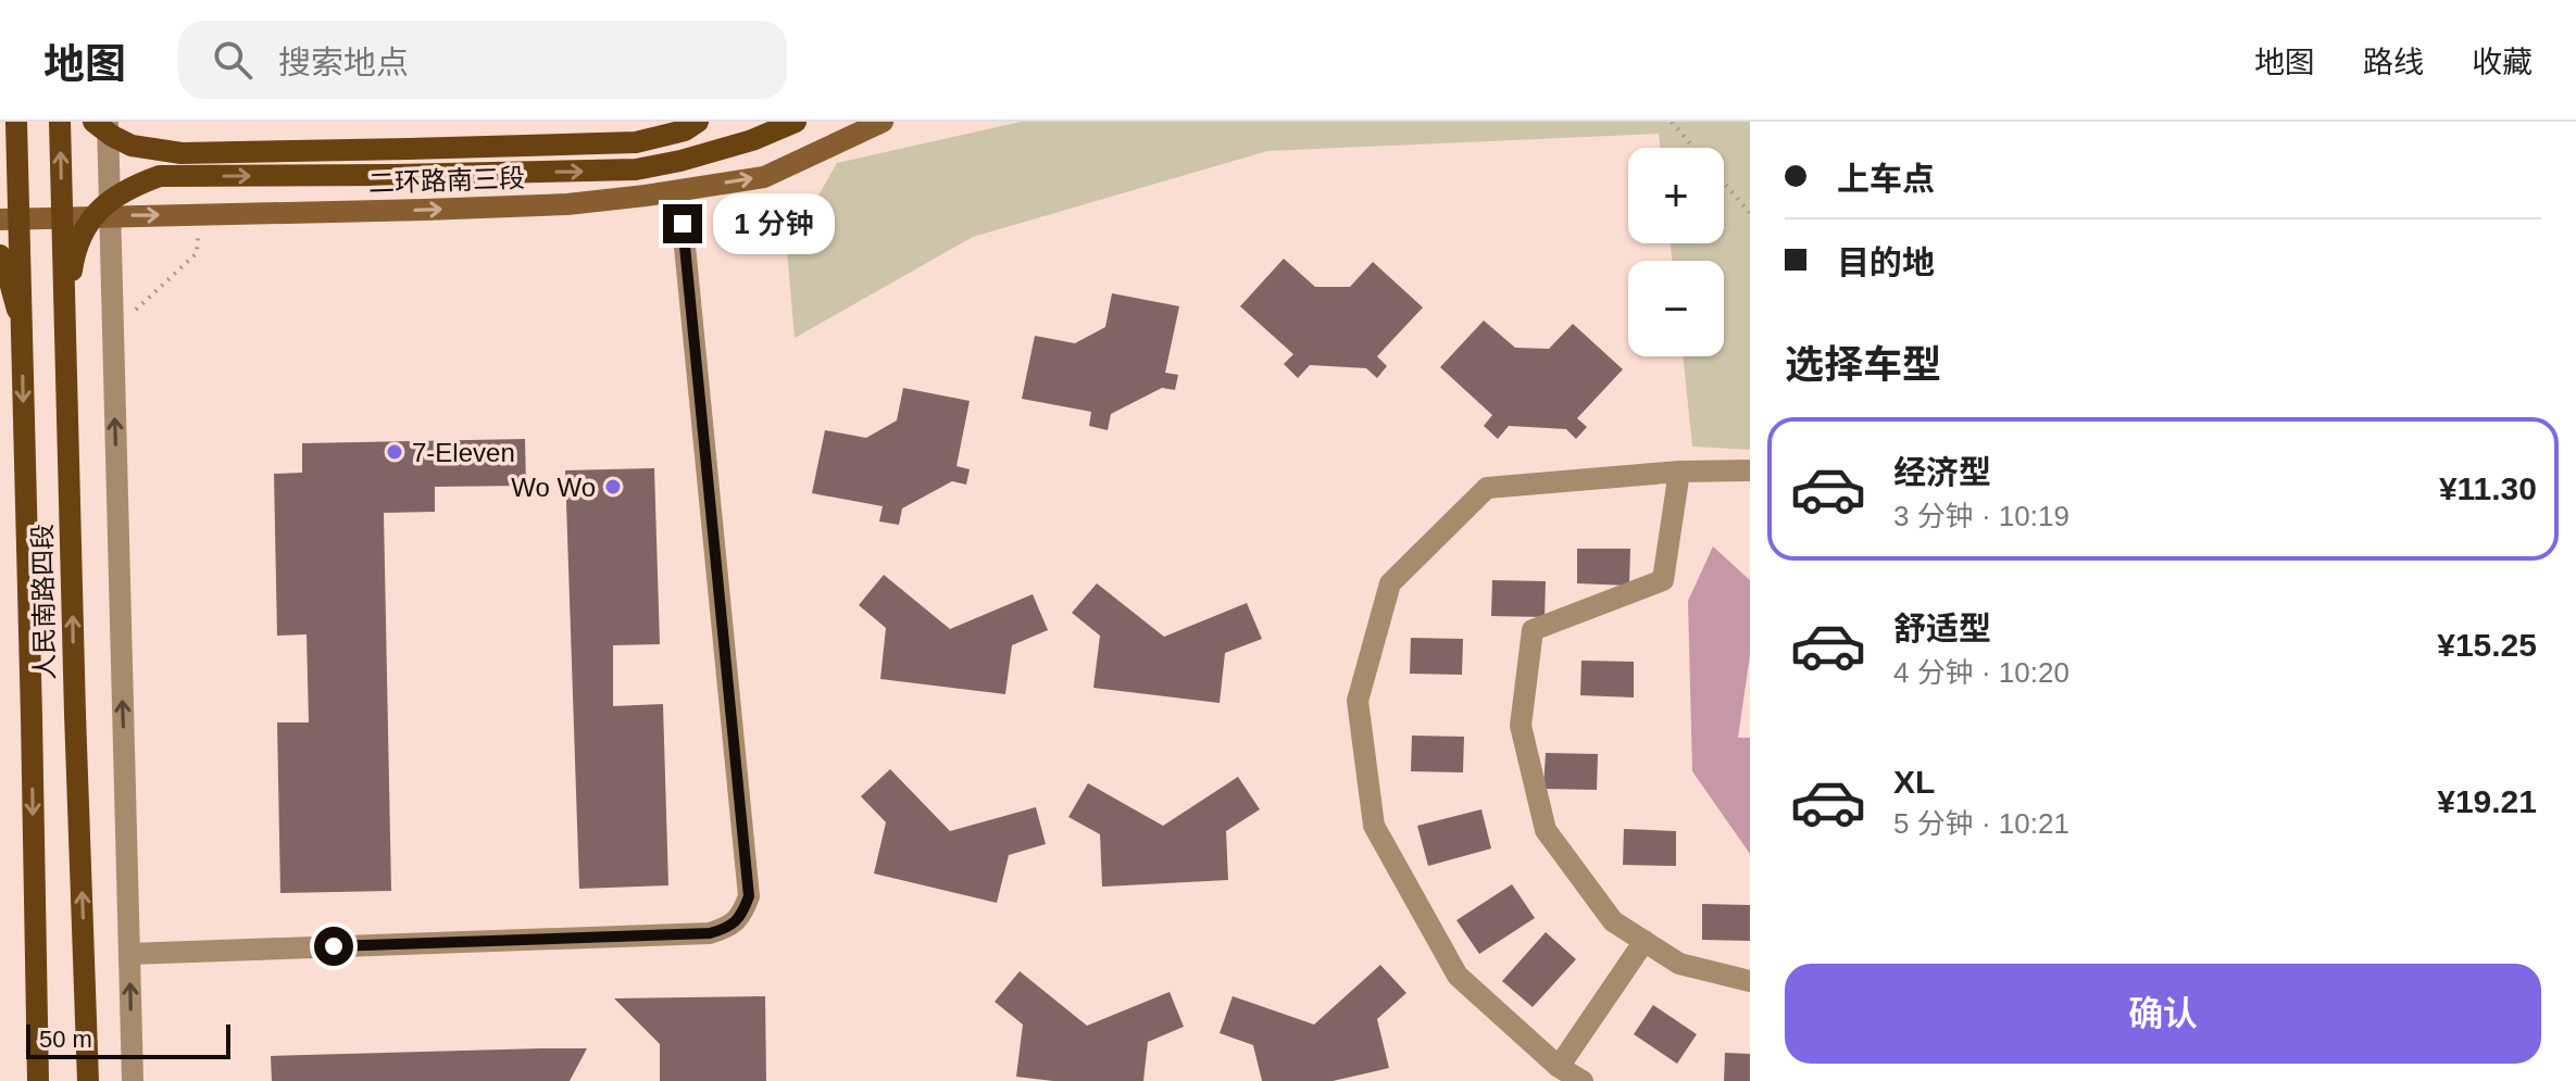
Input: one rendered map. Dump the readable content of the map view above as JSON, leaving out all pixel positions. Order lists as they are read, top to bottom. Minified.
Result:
{"streets":{"main road":["二环路南三段","人民南路四段"]},"places":["7-Eleven","Wo Wo"],"scale_bar":"50 m","page":{"header":"地图","search":"搜索地点","nav":["地图","路线","收藏"],"banner":["上车点","目的地"],"map_buttons":["+","−"],"bubble":"1 分钟","heading":"选择车型","list":[{"name":"经济型","note":"3 分钟 · 10:19","value":"¥11.30"},{"name":"舒适型","note":"4 分钟 · 10:20","value":"¥15.25"},{"name":"XL","note":"5 分钟 · 10:21","value":"¥19.21"}],"buttons":"确认","scale":"50 m"}}
